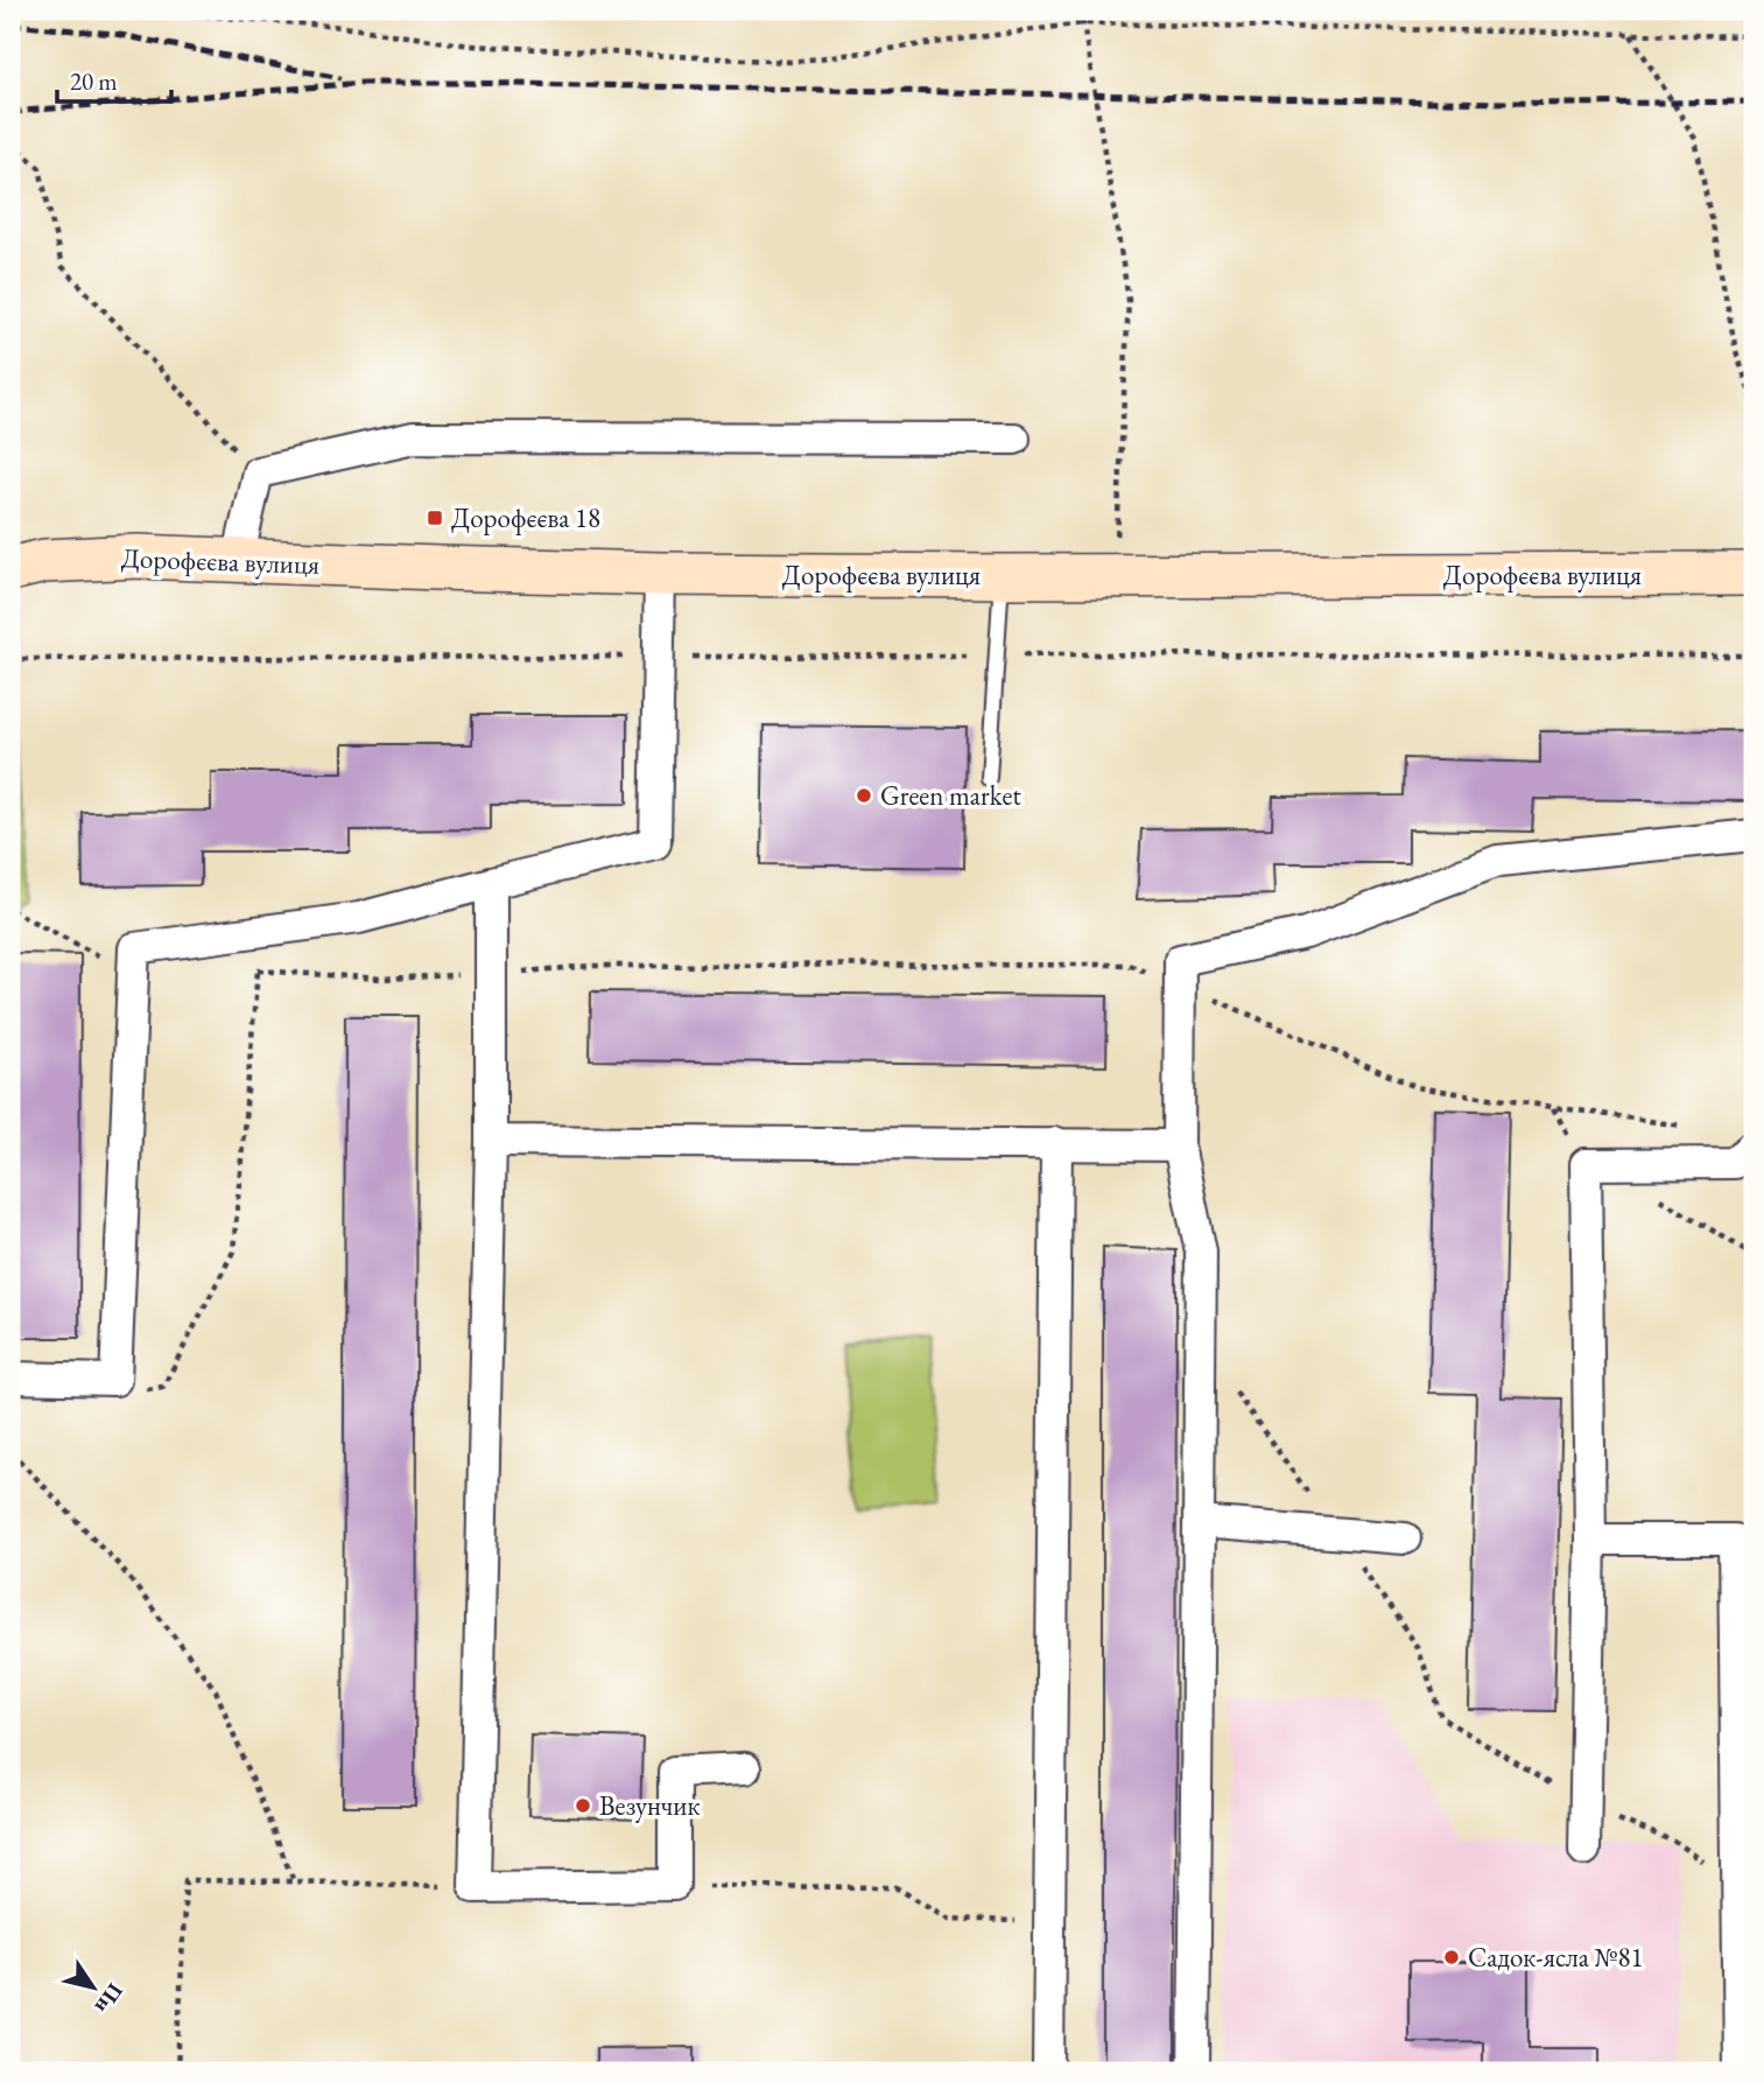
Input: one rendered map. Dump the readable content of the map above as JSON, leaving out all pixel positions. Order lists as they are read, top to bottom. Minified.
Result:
{"streets":{"street":["Дорофєєва вулиця"]},"places":{"transit":["Дорофєєва 18"],"other":["Green market","Везунчик","Садок-ясла №81"]},"scale_bar":"20 m","north":"bottom right"}
